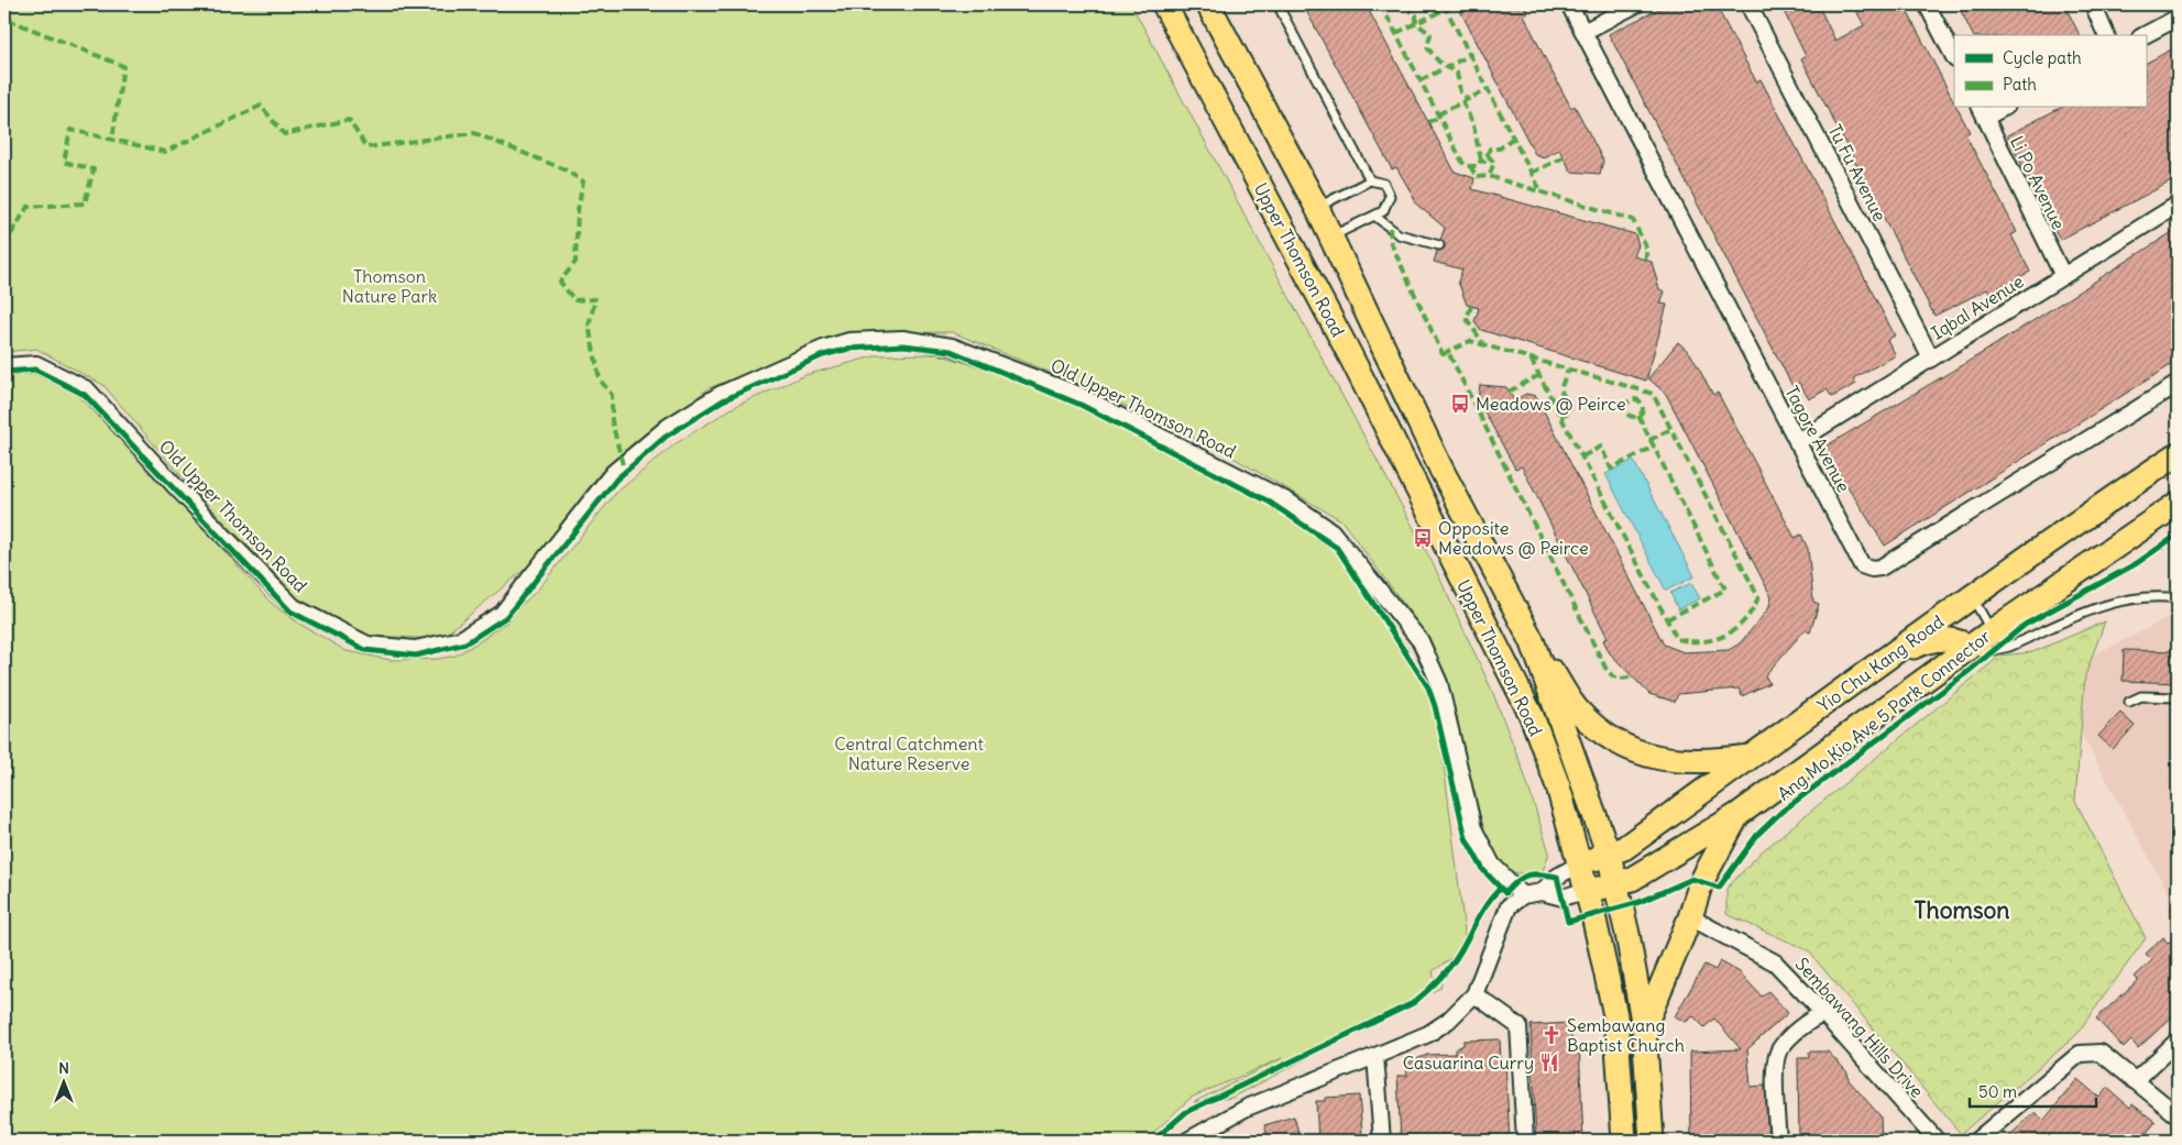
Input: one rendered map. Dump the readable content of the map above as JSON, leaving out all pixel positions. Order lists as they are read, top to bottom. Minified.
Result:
{"streets":{"main road":["Upper Thomson Road","Yio Chu Kang Road"],"street":["Tu Fu Avenue","Li Po Avenue","Iqbal Avenue","Old Upper Thomson Road","Tagore Avenue","Sembawang Hills Drive"],"cycle path":["Ang Mo Kio Ave 5 Park Connector"]},"crossings":[["Tu Fu Avenue","Iqbal Avenue"],["Li Po Avenue","Iqbal Avenue"],["Upper Thomson Road","Yio Chu Kang Road"],["Iqbal Avenue","Tagore Avenue"]],"districts":["Thomson"],"parks":["Thomson Nature Park","Central Catchment Nature Reserve"],"places":{"bus stop":["Meadows @ Peirce","Opposite Meadows @ Peirce"],"church":["Sembawang Baptist Church"],"restaurant":["Casuarina Curry"]},"legend":["Cycle path","Path"],"scale_bar":"50 m","north":"top"}
